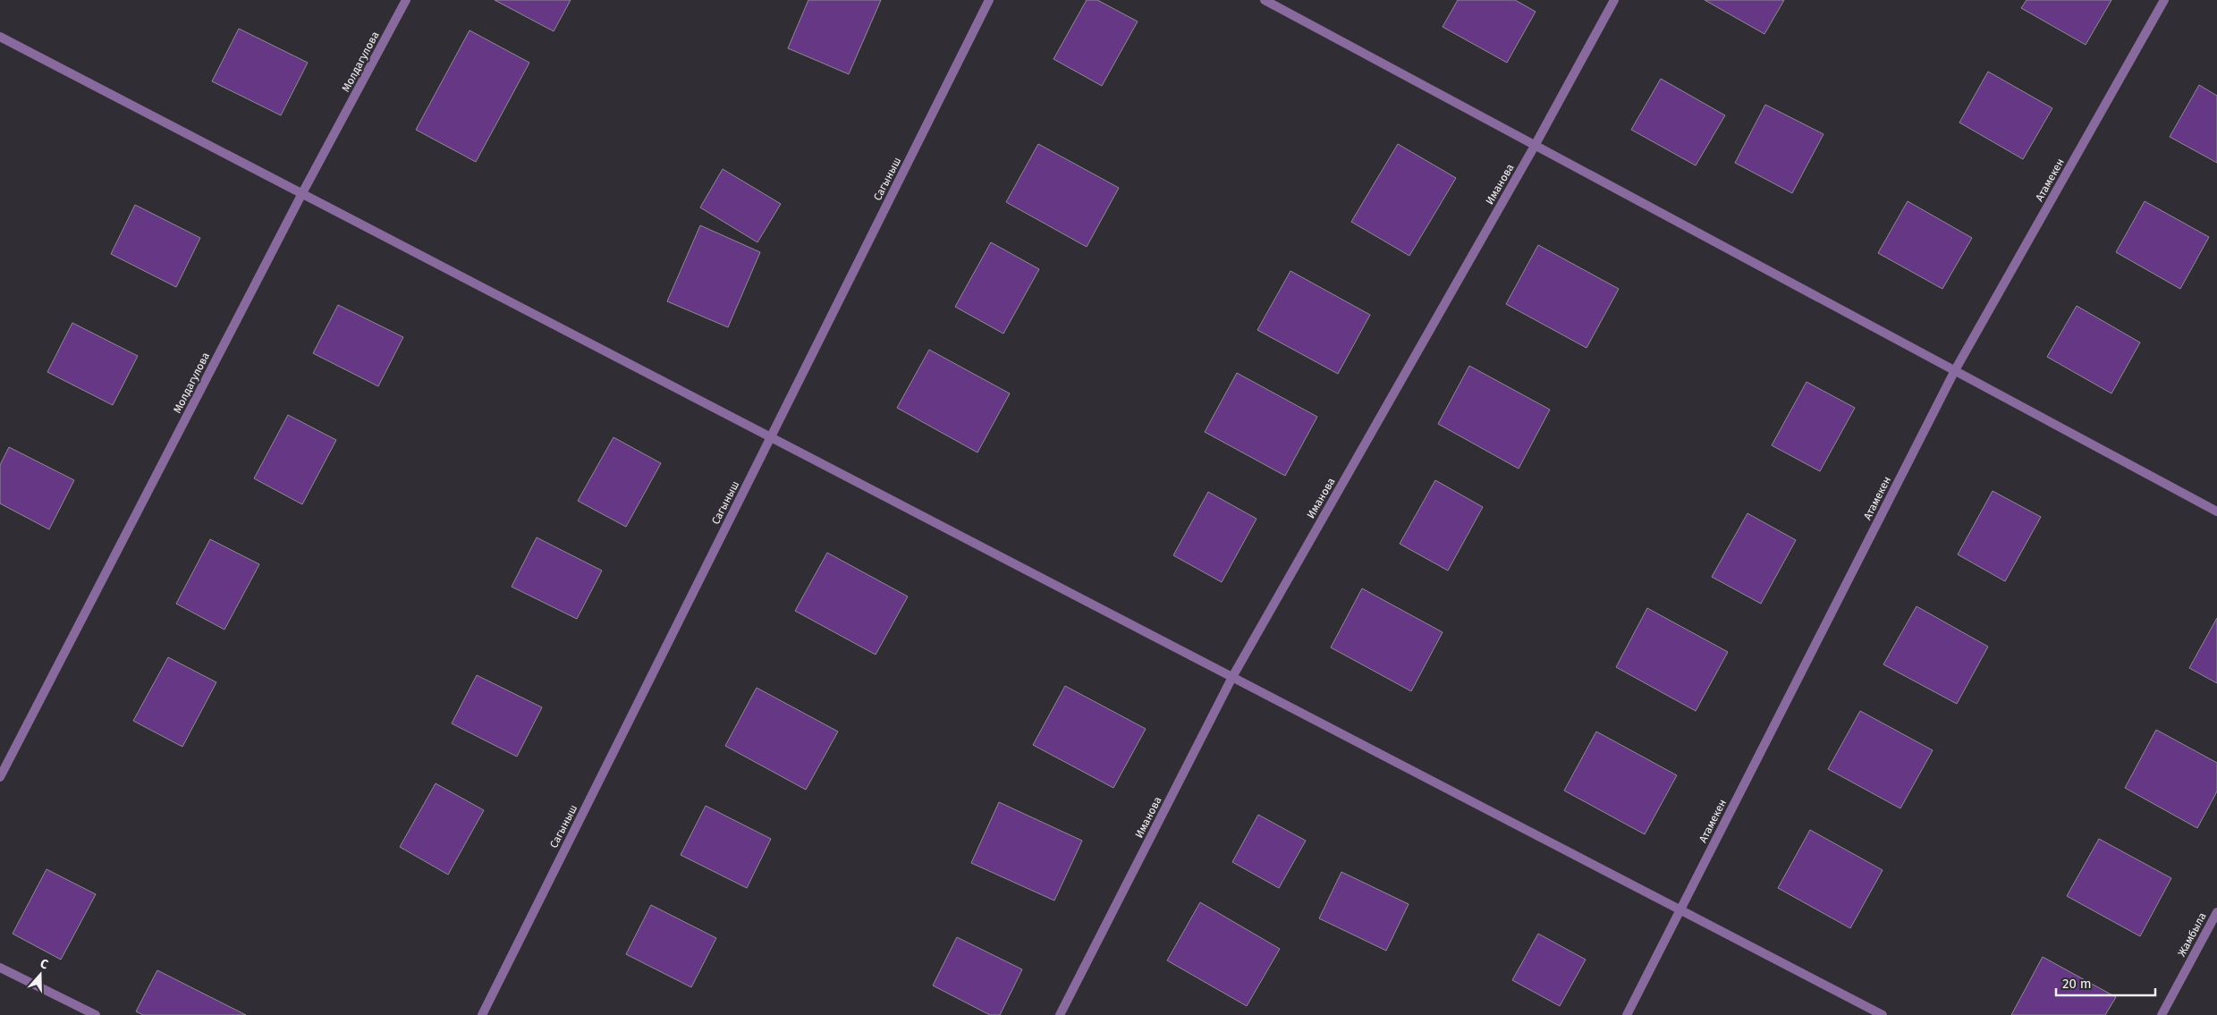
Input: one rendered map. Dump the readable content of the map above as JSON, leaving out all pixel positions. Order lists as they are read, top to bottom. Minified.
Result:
{"streets":{"street":["Молдагулова","Сагыныш","Атамекен","Иманова","Жамбыла"]},"scale_bar":"20 m","north":"top"}
